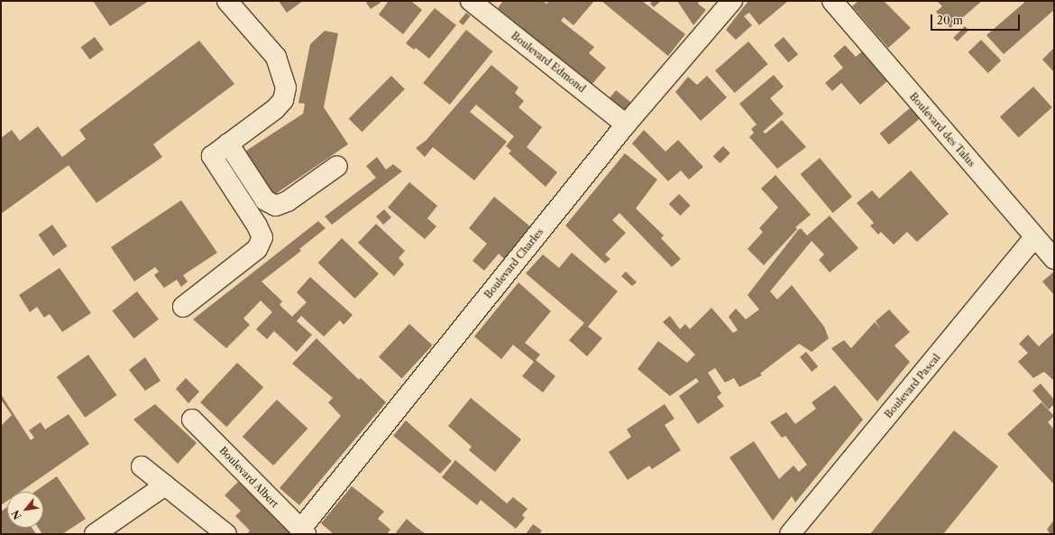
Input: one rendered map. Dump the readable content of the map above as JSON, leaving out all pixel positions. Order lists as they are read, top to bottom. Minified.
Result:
{"streets":{"street":["Boulevard Edmond","Boulevard des Talus","Boulevard Charles","Boulevard Pascal","Boulevard Albert"]},"crossings":[["Boulevard Edmond","Boulevard Charles"],["Boulevard des Talus","Boulevard Pascal"],["Boulevard Charles","Boulevard Albert"]],"scale_bar":"20 m","north":"bottom left"}
